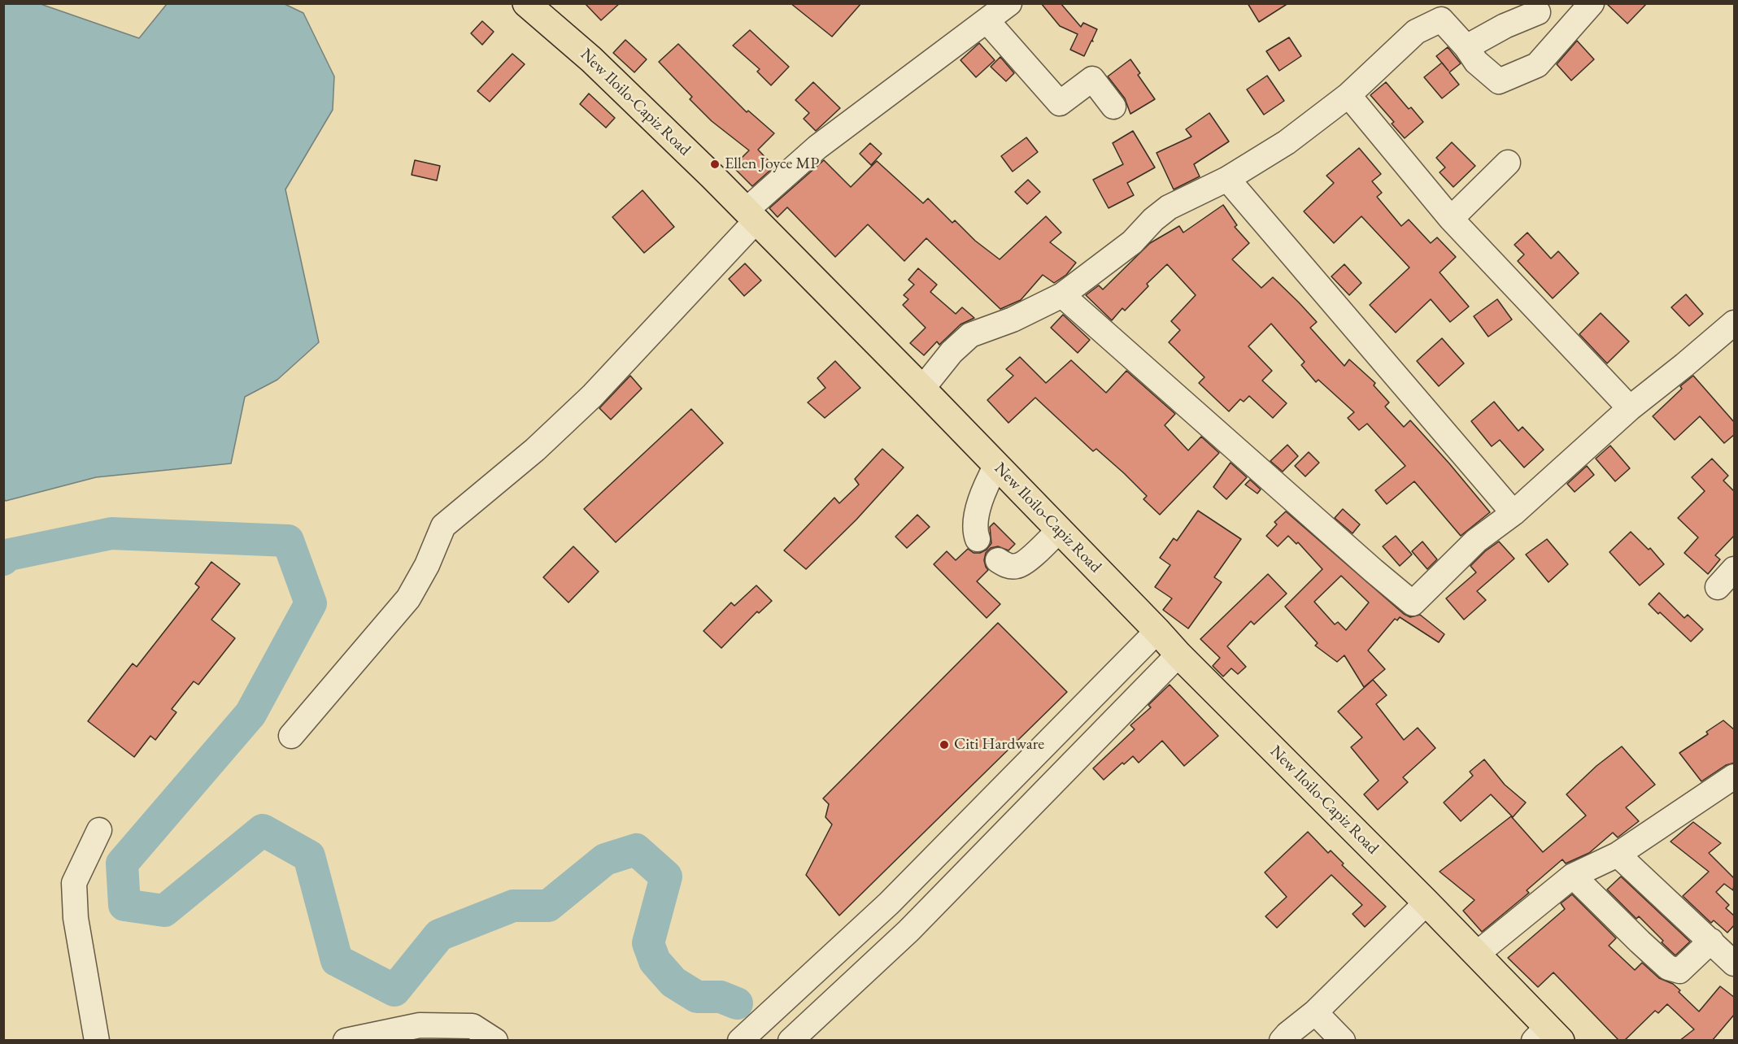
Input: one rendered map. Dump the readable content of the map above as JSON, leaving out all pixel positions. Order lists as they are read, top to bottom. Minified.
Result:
{"streets":{"highway":["New Iloilo-Capiz Road"]},"places":["Ellen Joyce MP","Citi Hardware"]}
